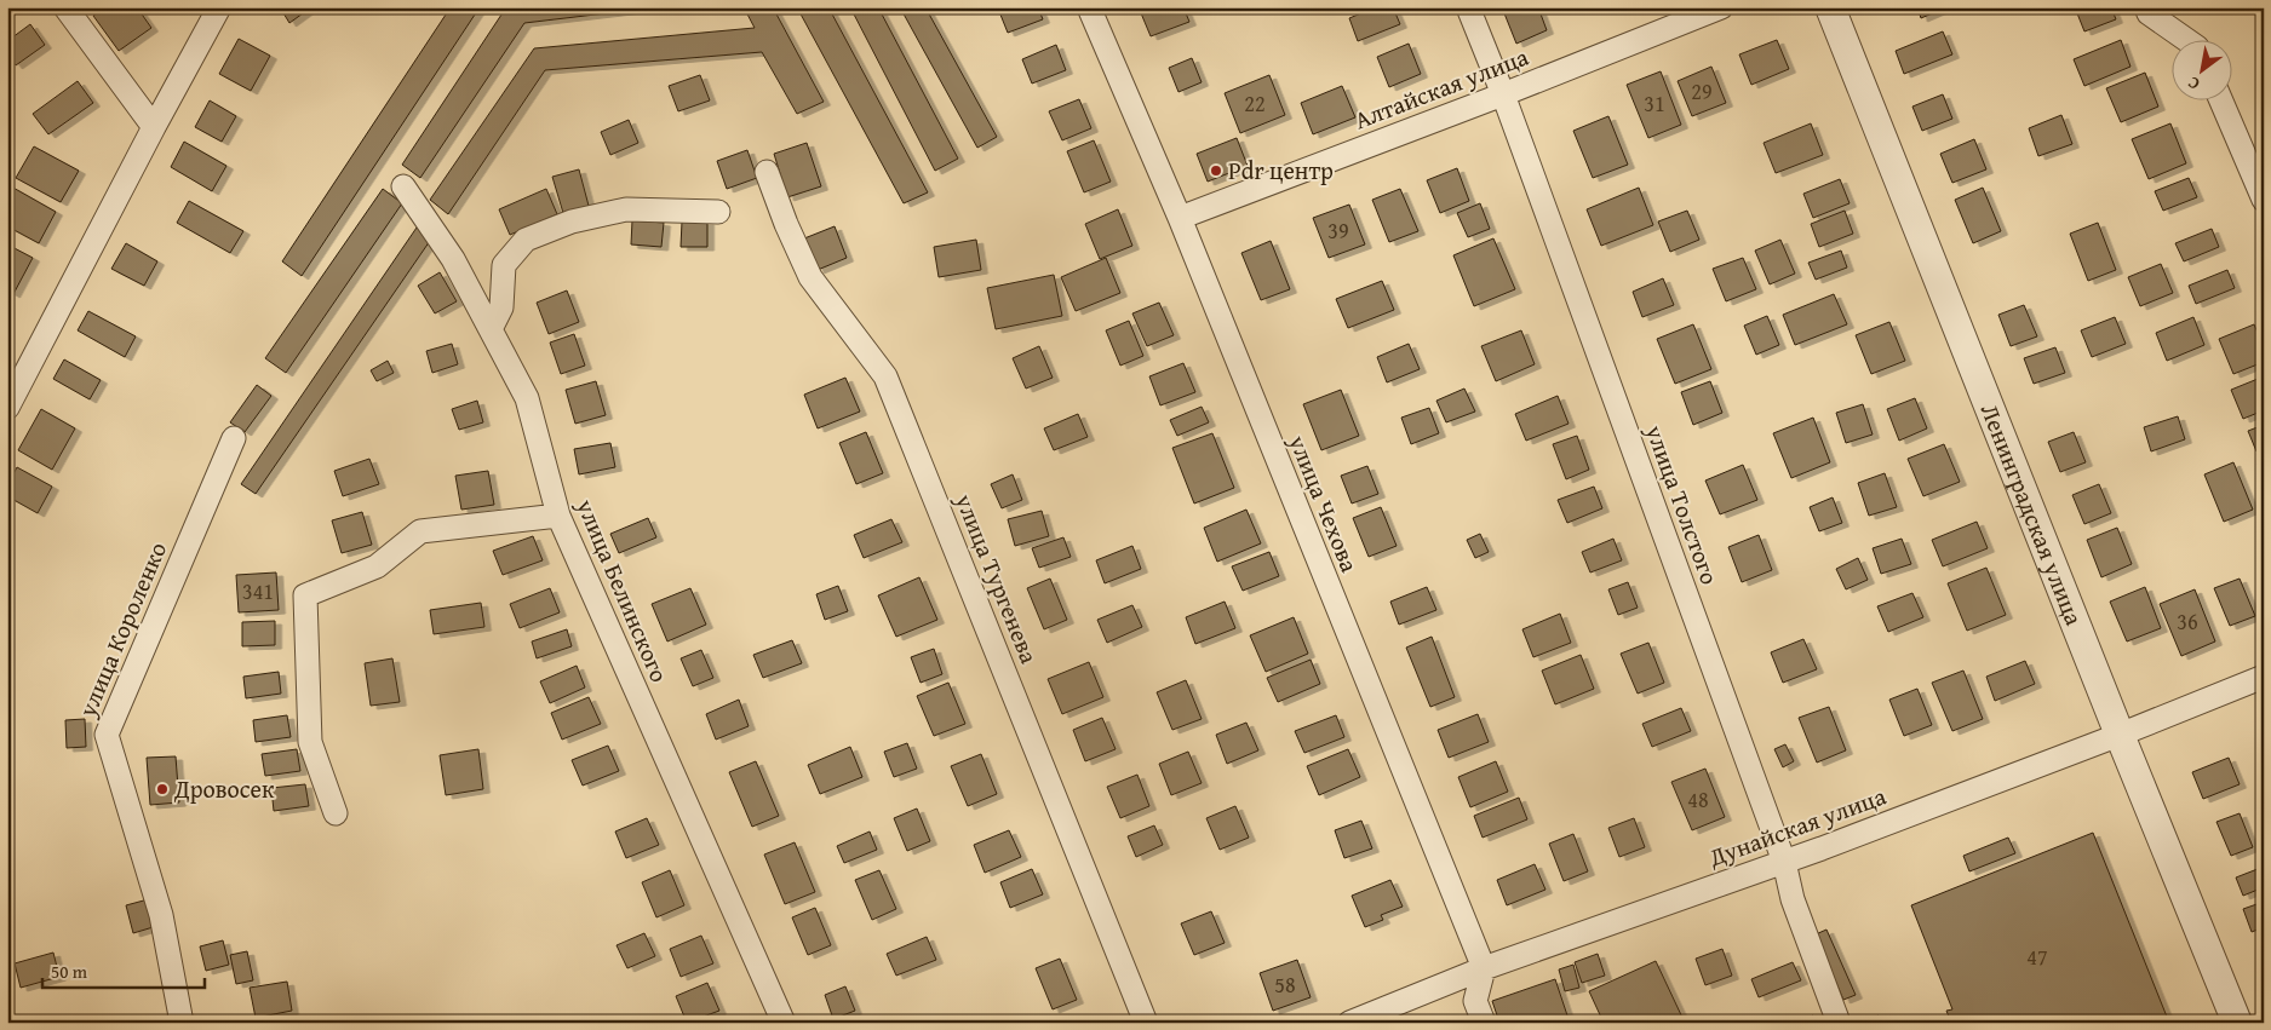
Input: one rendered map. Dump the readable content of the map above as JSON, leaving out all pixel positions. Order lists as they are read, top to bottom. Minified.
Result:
{"streets":{"street":["Алтайская улица","улица Чехова","улица Толстого","Ленинградская улица","улица Тургенева","улица Белинского","улица Короленко","Дунайская улица"]},"crossings":[["Алтайская улица","улица Чехова"],["Алтайская улица","улица Толстого"],["улица Чехова","Дунайская улица"],["улица Толстого","Дунайская улица"],["Ленинградская улица","Дунайская улица"]],"places":["Pdr центр","Дровосек"],"house_numbers":["29","22","31","39","341","36","48","47","58"],"scale_bar":"50 m","north":"bottom left"}
